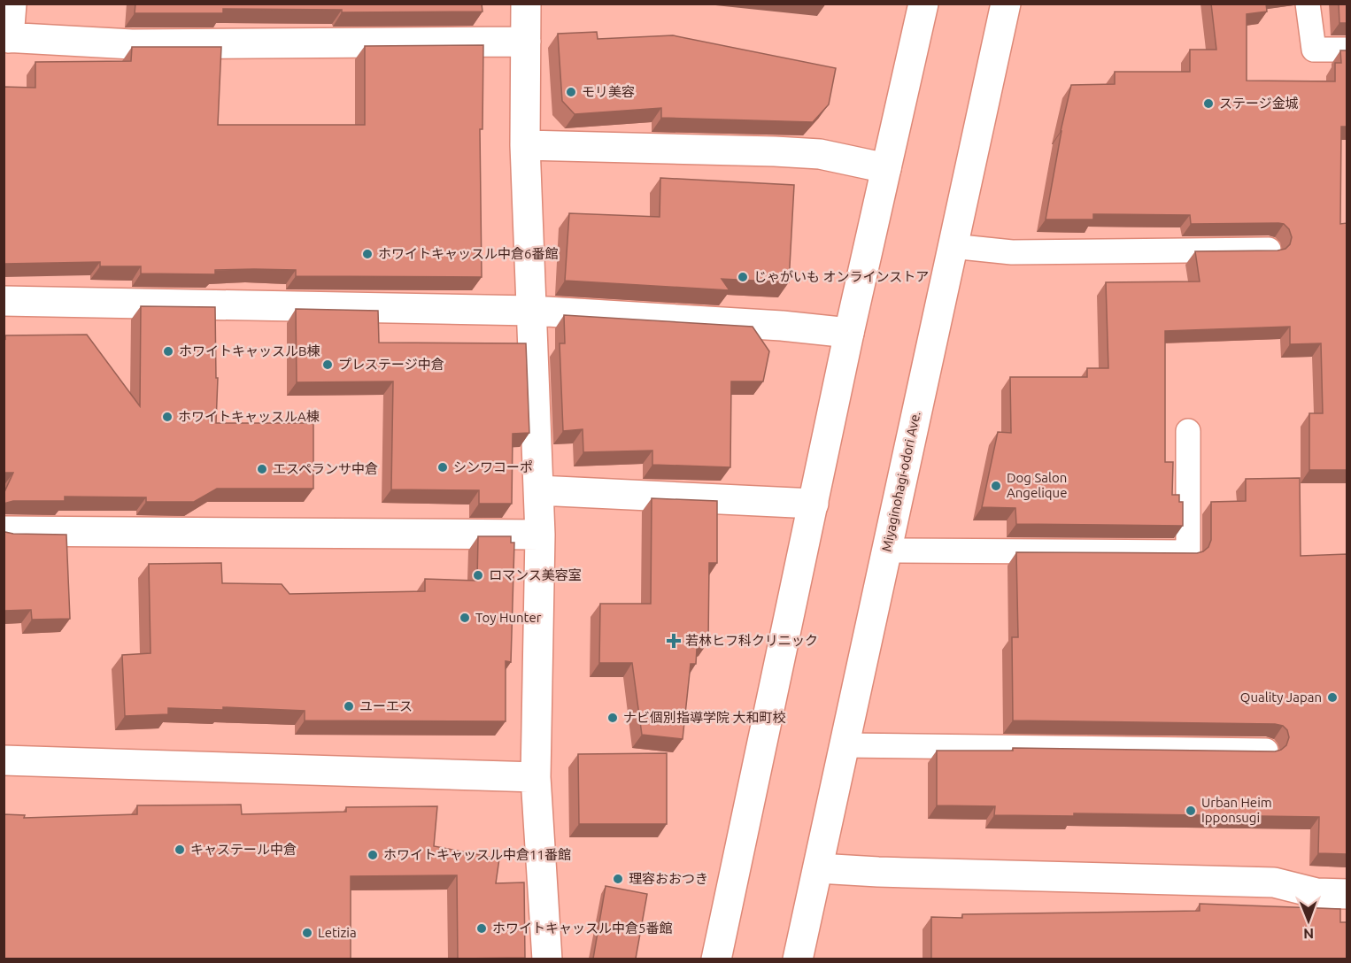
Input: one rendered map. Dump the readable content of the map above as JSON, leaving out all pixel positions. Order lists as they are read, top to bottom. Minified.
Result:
{"streets":{"street":["Miyaginohagi-odori Ave."]},"places":{"other":["モリ美容","ステージ金城","ホワイトキャッスル中倉6番館","じゃがいも オンラインストア","ホワイトキャッスルB棟","プレステージ中倉","ホワイトキャッスルA棟","シンワコーポ","エスペランサ中倉","Dog Salon Angelique","ロマンス美容室","Toy Hunter","Quality Japan","ユーエス","ナビ個別指導学院 大和町校","Urban Heim Ipponsugi","キャステール中倉","ホワイトキャッスル中倉11番館","理容おおつき","ホワイトキャッスル中倉5番館","Letizia"],"health":["若林ヒフ科クリニック"]},"north":"bottom"}
